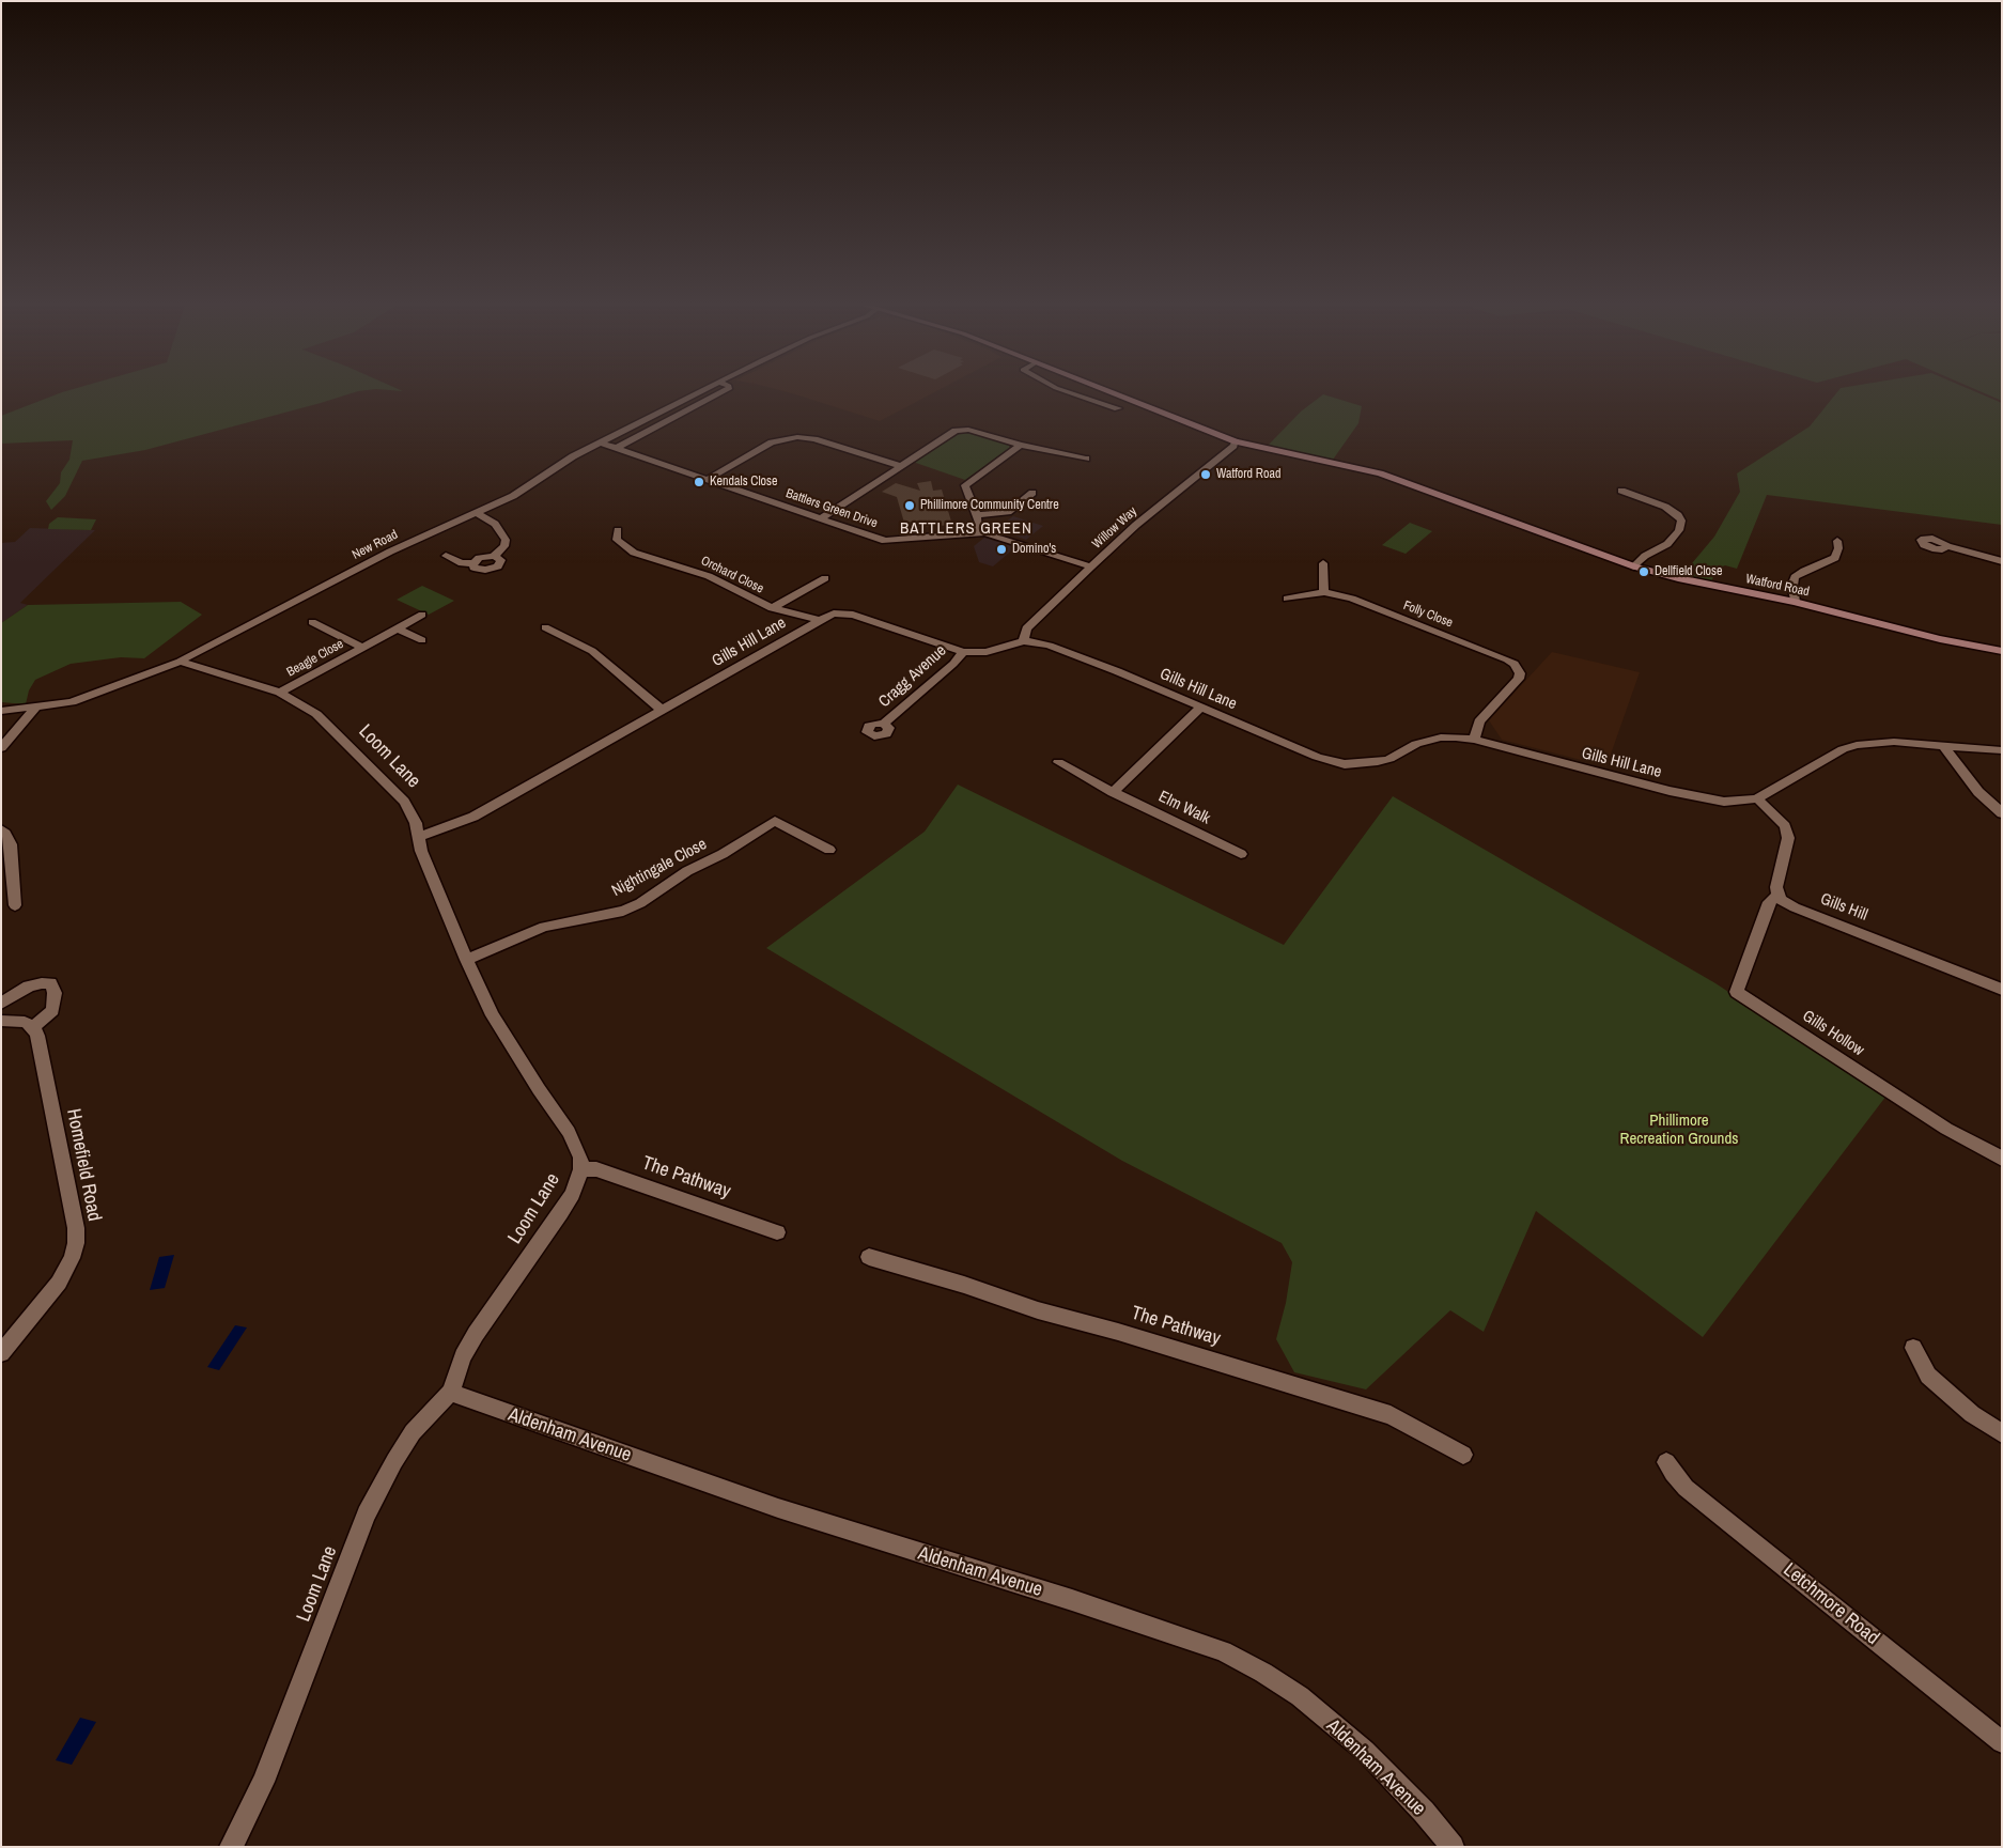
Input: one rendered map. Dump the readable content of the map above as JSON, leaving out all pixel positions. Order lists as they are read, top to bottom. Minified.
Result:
{"streets":{"main road":["Watford Road"],"street":["Battlers Green Drive","Willow Way","New Road","Orchard Close","Folly Close","Gills Hill Lane","Beagle Close","Cragg Avenue","Loom Lane","Elm Walk","Nightingale Close","Gills Hill","Gills Hollow","Homefield Road","The Pathway","Aldenham Avenue","Letchmore Road"]},"crossings":[["Battlers Green Drive","Willow Way"],["Battlers Green Drive","New Road"],["Willow Way","Watford Road"],["Willow Way","Gills Hill Lane"],["New Road","Loom Lane"],["Orchard Close","Gills Hill Lane"],["Folly Close","Gills Hill Lane"],["Gills Hill Lane","Cragg Avenue"],["Gills Hill Lane","Loom Lane"],["Beagle Close","Loom Lane"],["Loom Lane","Nightingale Close"],["Loom Lane","The Pathway"],["Loom Lane","Aldenham Avenue"],["Gills Hill","Gills Hollow"]],"districts":["BATTLERS GREEN"],"parks":["Phillimore Recreation Grounds"],"places":["Watford Road","Kendals Close","Phillimore Community Centre","Domino's","Dellfield Close"]}
